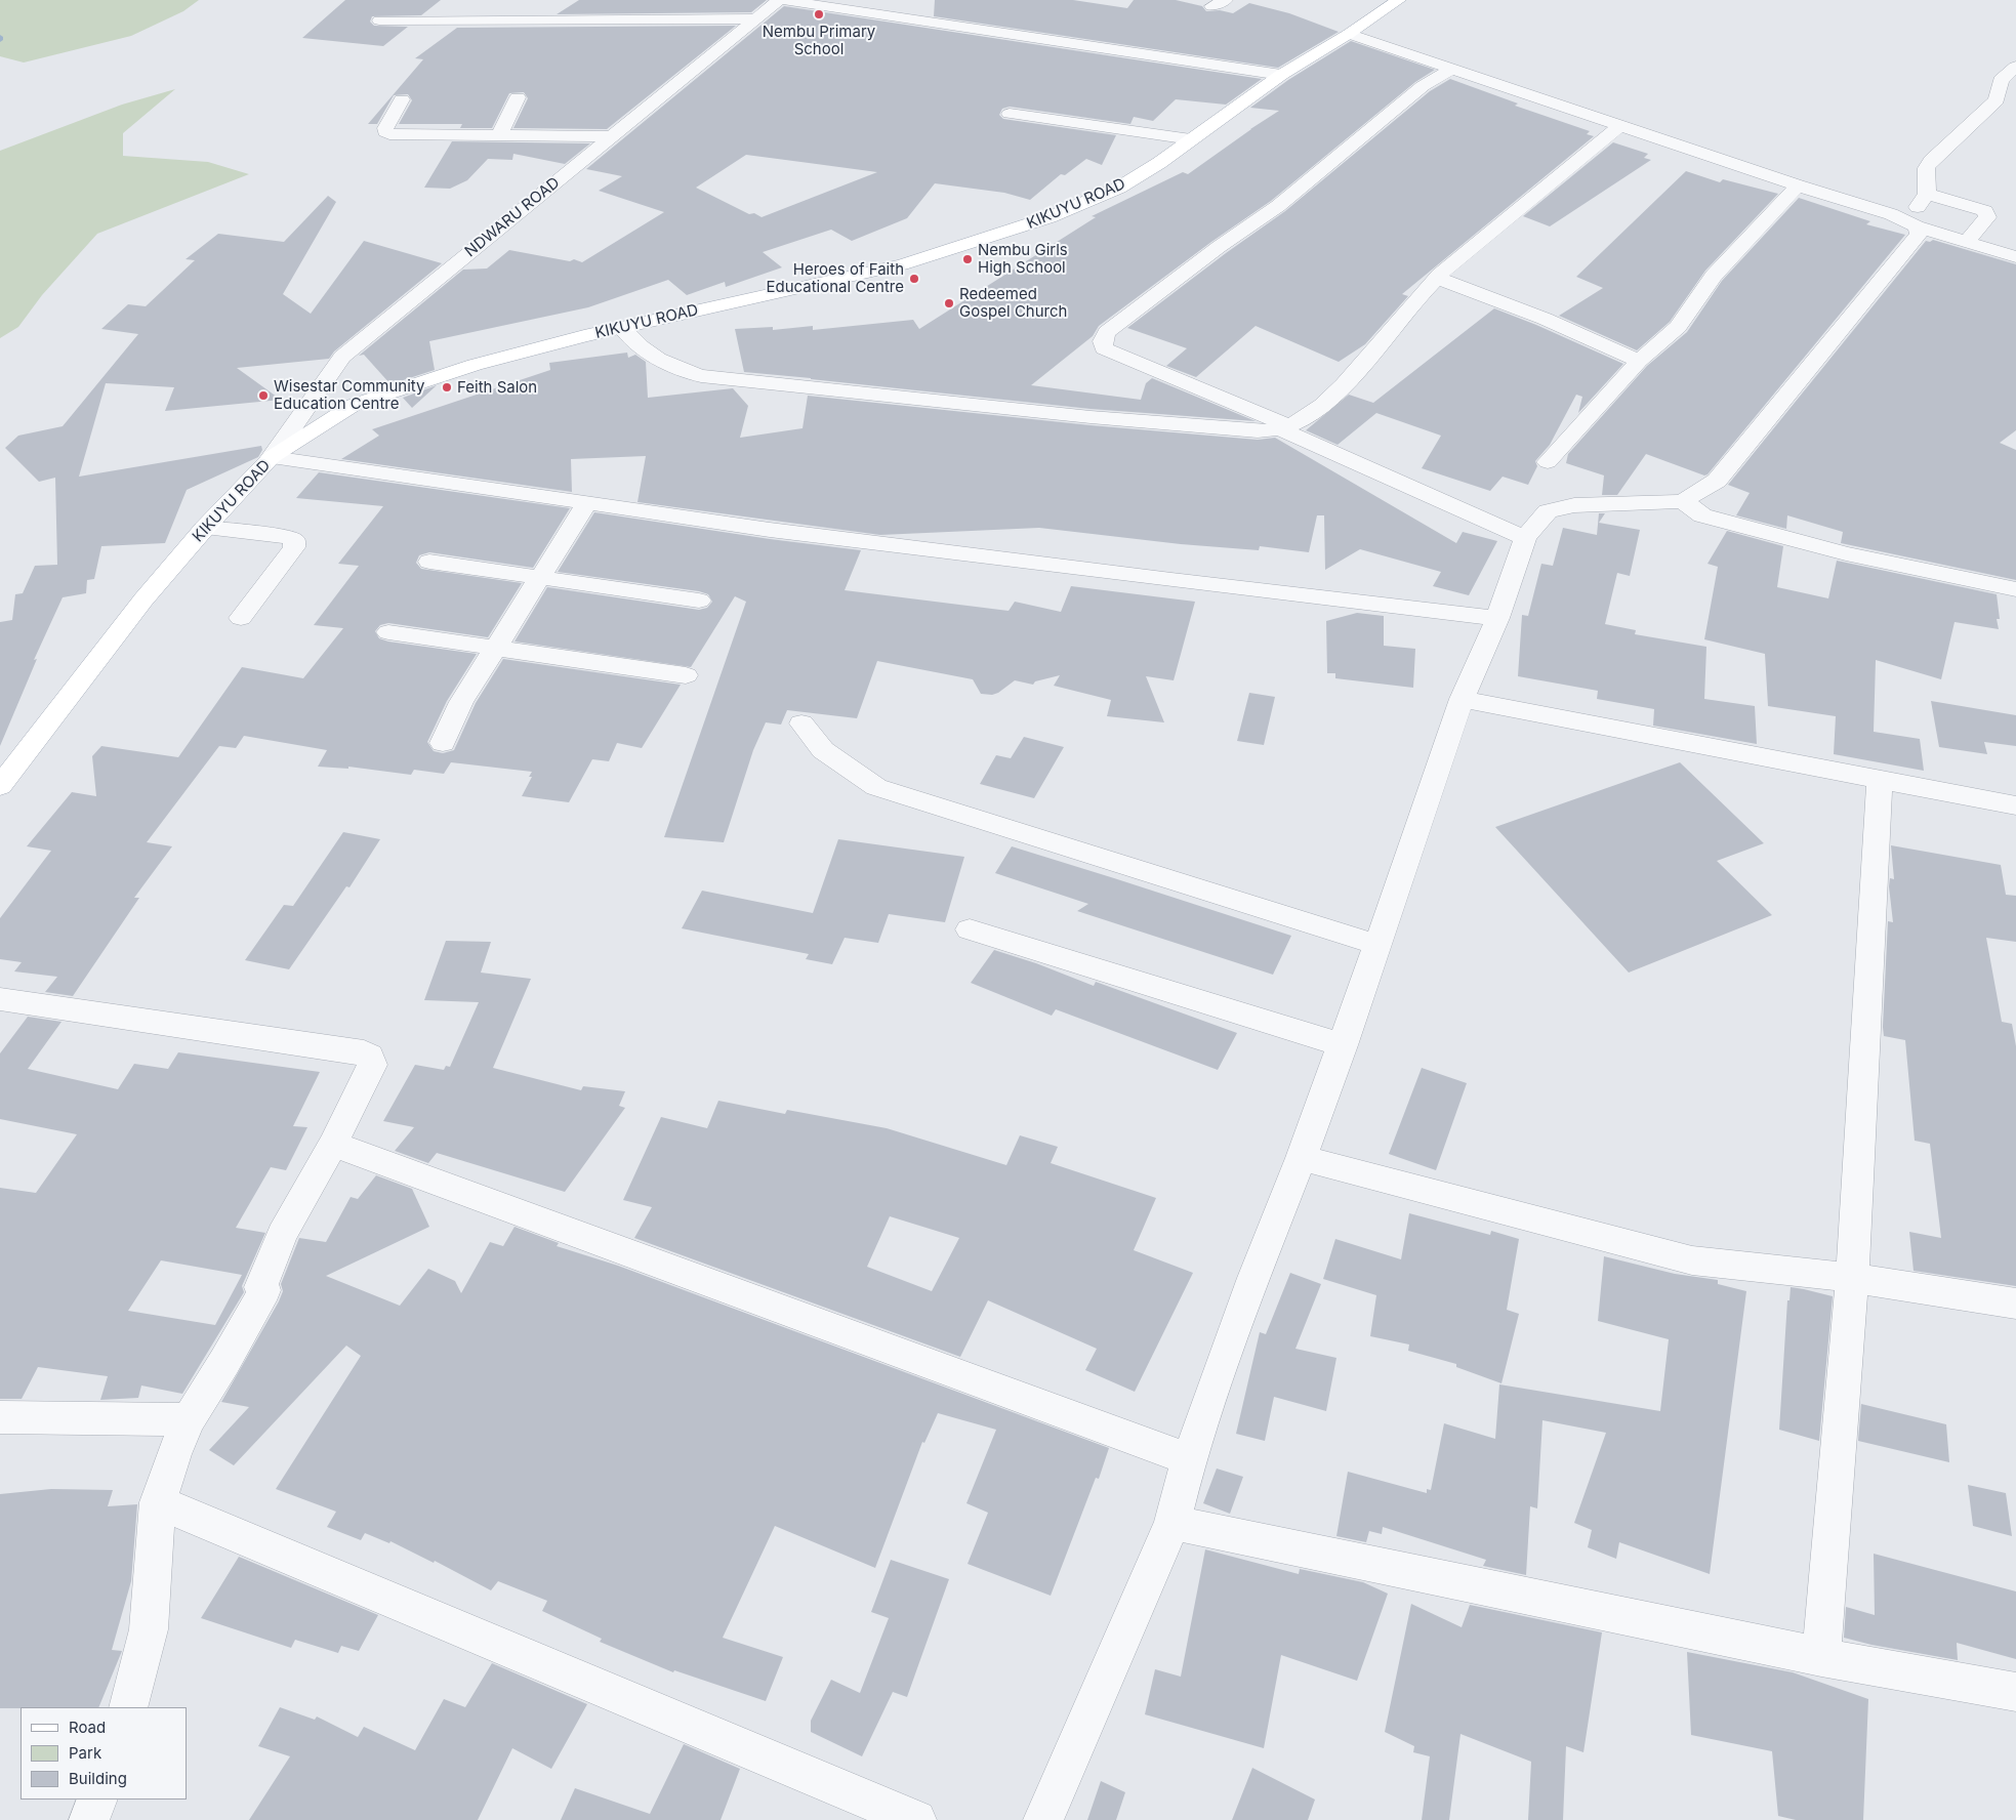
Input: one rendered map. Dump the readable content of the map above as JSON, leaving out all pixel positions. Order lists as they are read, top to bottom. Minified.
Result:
{"streets":{"main road":["KIKUYU ROAD"],"street":["NDWARU ROAD"]},"crossings":[["KIKUYU ROAD","NDWARU ROAD"]],"places":["Nembu Primary School","Nembu Girls High School","Heroes of Faith Educational Centre","Redeemed Gospel Church","Feith Salon","Wisestar Community Education Centre"],"legend":["Road","Park","Building"]}
